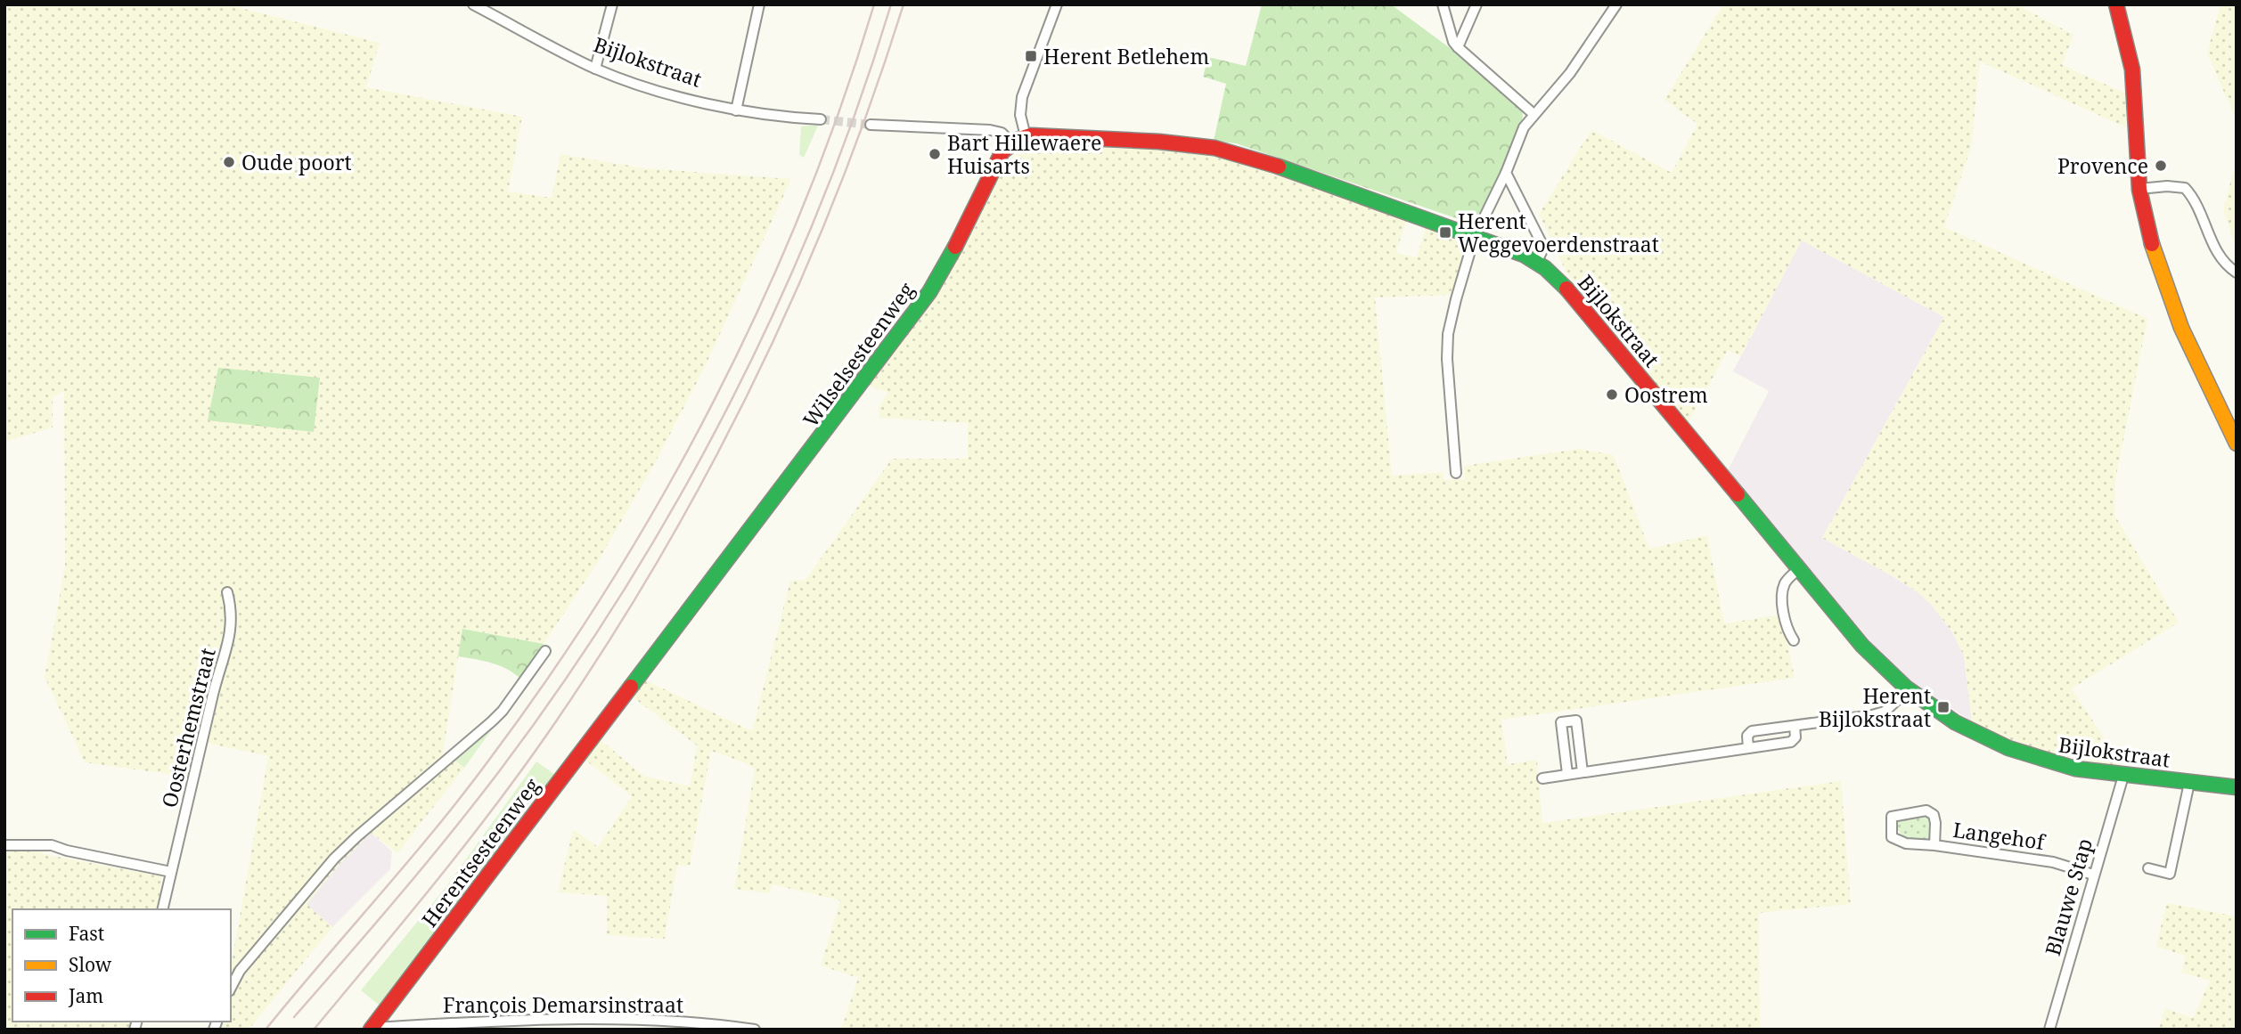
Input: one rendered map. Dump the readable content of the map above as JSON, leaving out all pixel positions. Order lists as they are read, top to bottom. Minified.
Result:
{"streets":{"street":["Bijlokstraat","Wilselsesteenweg","Oosterhemstraat","Langehof","Herentsesteenweg","Blauwe Stap","François Demarsinstraat"]},"crossings":[["Bijlokstraat","Wilselsesteenweg"],["Bijlokstraat","Blauwe Stap"],["Wilselsesteenweg","Herentsesteenweg"],["Langehof","Blauwe Stap"],["Herentsesteenweg","François Demarsinstraat"]],"places":{"transit":["Herent Betlehem","Herent Weggevoerdenstraat","Herent Bijlokstraat"],"other":["Bart Hillewaere Huisarts","Oude poort","Provence","Oostrem"]},"legend":["Fast","Slow","Jam"]}
